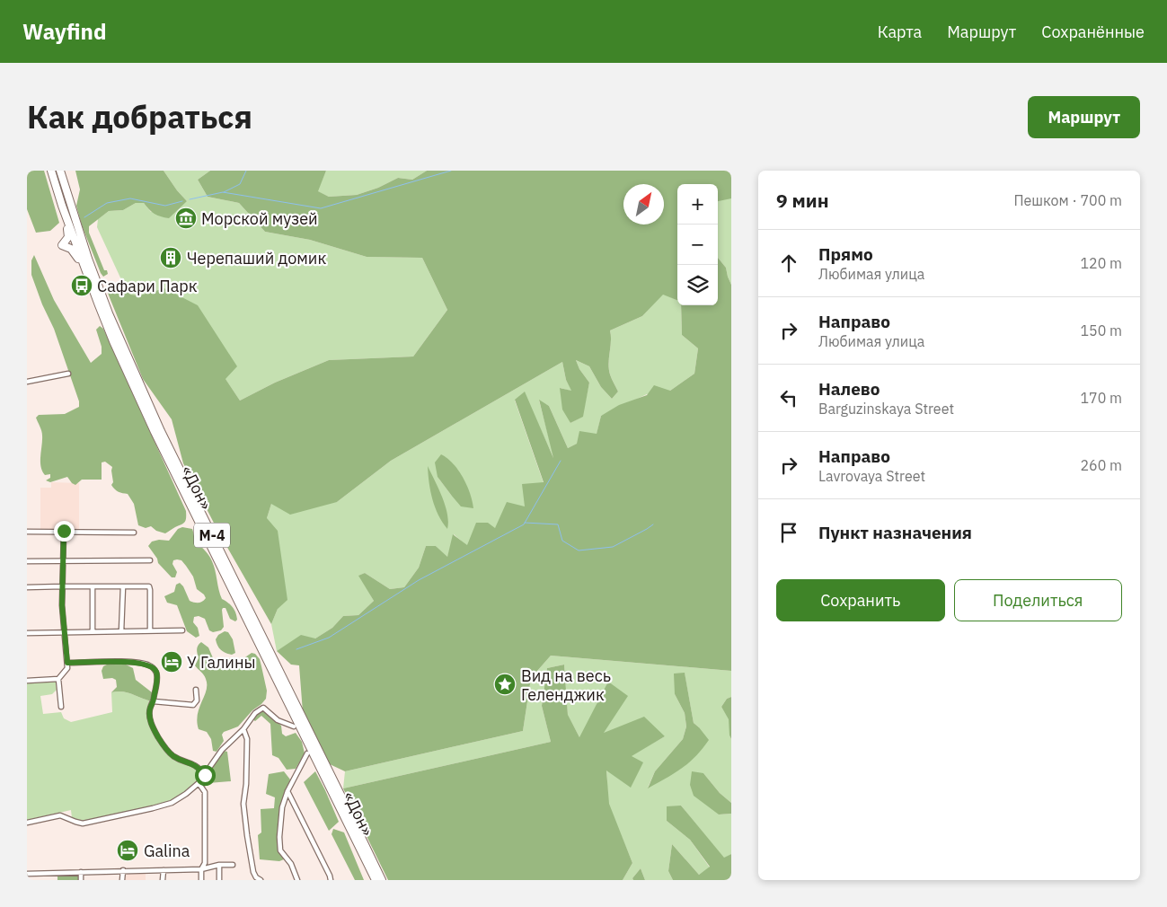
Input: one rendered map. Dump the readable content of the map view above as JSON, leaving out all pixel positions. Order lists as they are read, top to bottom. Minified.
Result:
{"streets":{"highway":["«Дон»","М-4"]},"places":{"museum":["Морской музей"],"building":["Черепаший домик"],"bus stop":["Сафари Парк"],"hotel":["У Галины","Galina"],"place":["Вид на весь Геленджик"]},"north":"top right","page":{"header":"Wayfind","nav":["Карта","Маршрут","Сохранённые"],"title":"Как добраться","buttons":["Маршрут",["Сохранить","Поделиться"]],"heading":["9 мин","Пешком · 700 m"],"map_buttons":["+","−"],"list":[["Прямо","Любимая улица","120 m"],["Направо","Любимая улица","150 m"],["Налево","Barguzinskaya Street","170 m"],["Направо","Lavrovaya Street","260 m"],"Пункт назначения"]}}
